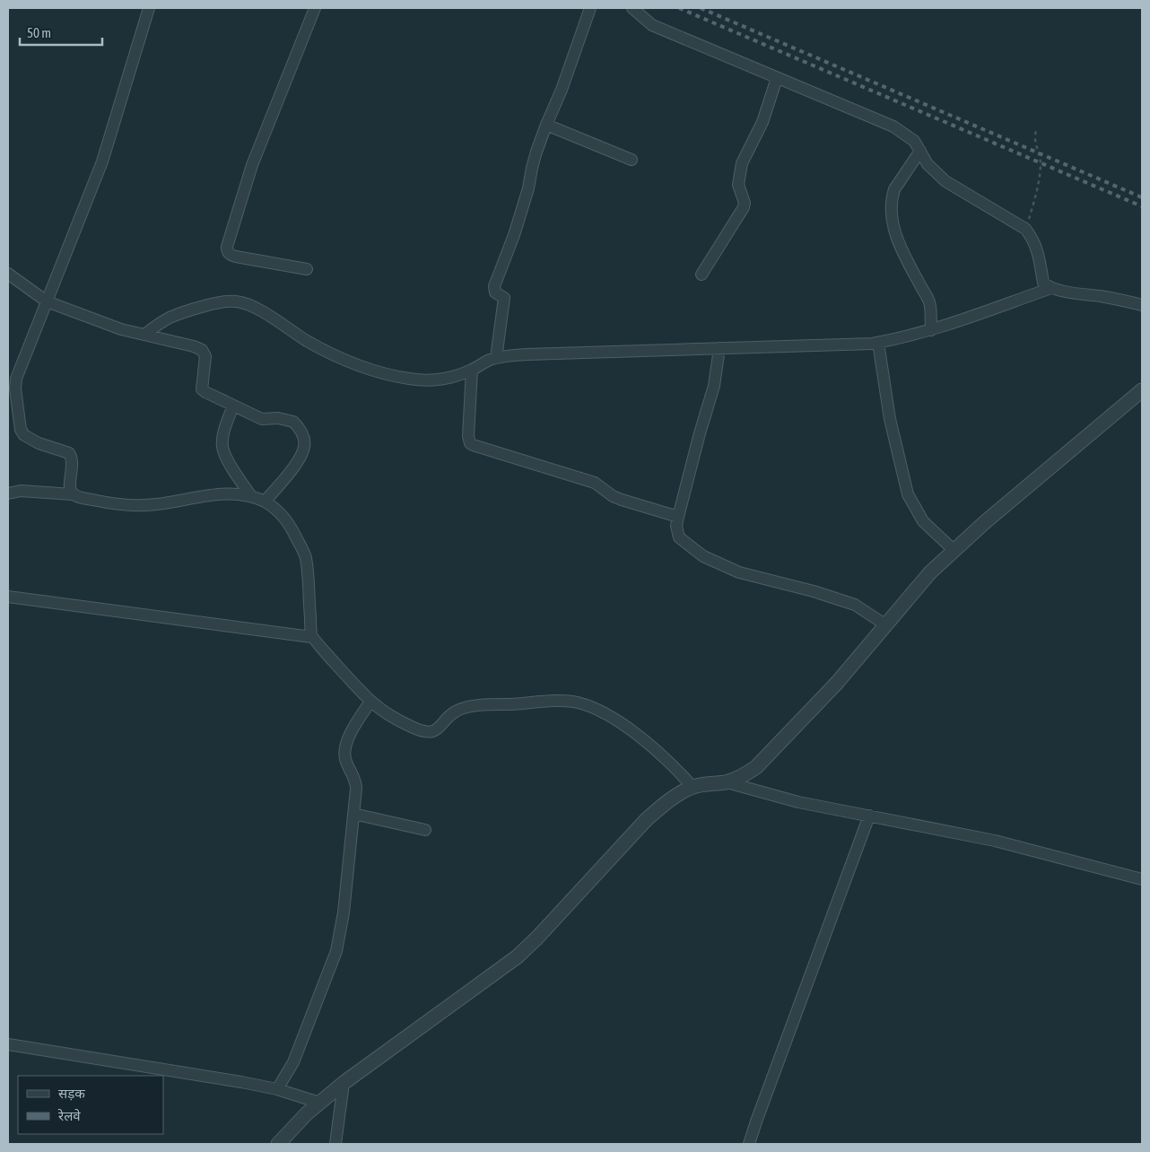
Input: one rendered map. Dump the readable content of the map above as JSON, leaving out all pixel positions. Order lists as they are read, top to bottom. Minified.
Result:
{"legend":["सड़क","रेलवे"],"scale_bar":"50 m"}
